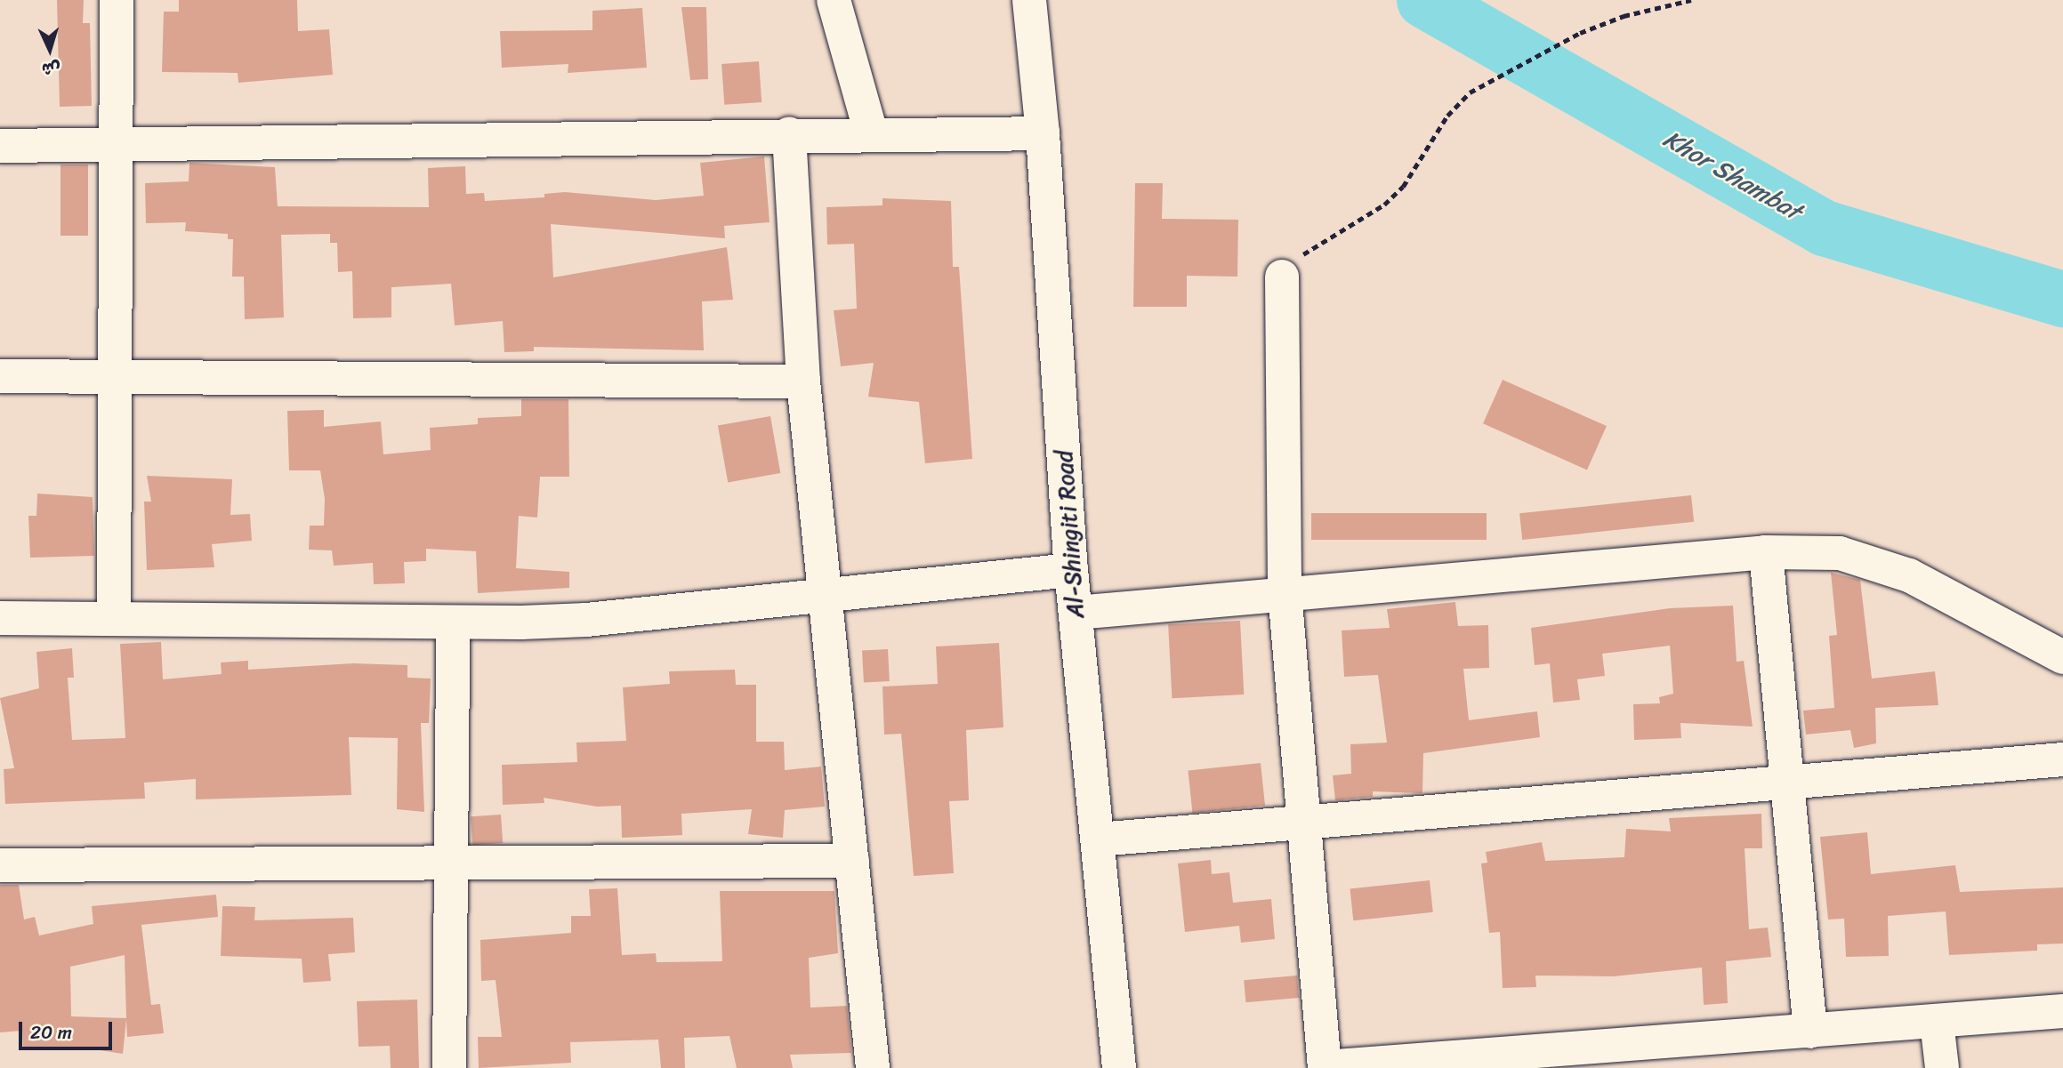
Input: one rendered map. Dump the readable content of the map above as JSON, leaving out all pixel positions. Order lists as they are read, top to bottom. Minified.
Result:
{"streets":{"street":["Al-Shingiti Road"]},"water":["Khor Shambat"],"scale_bar":"20 m","north":"bottom"}
